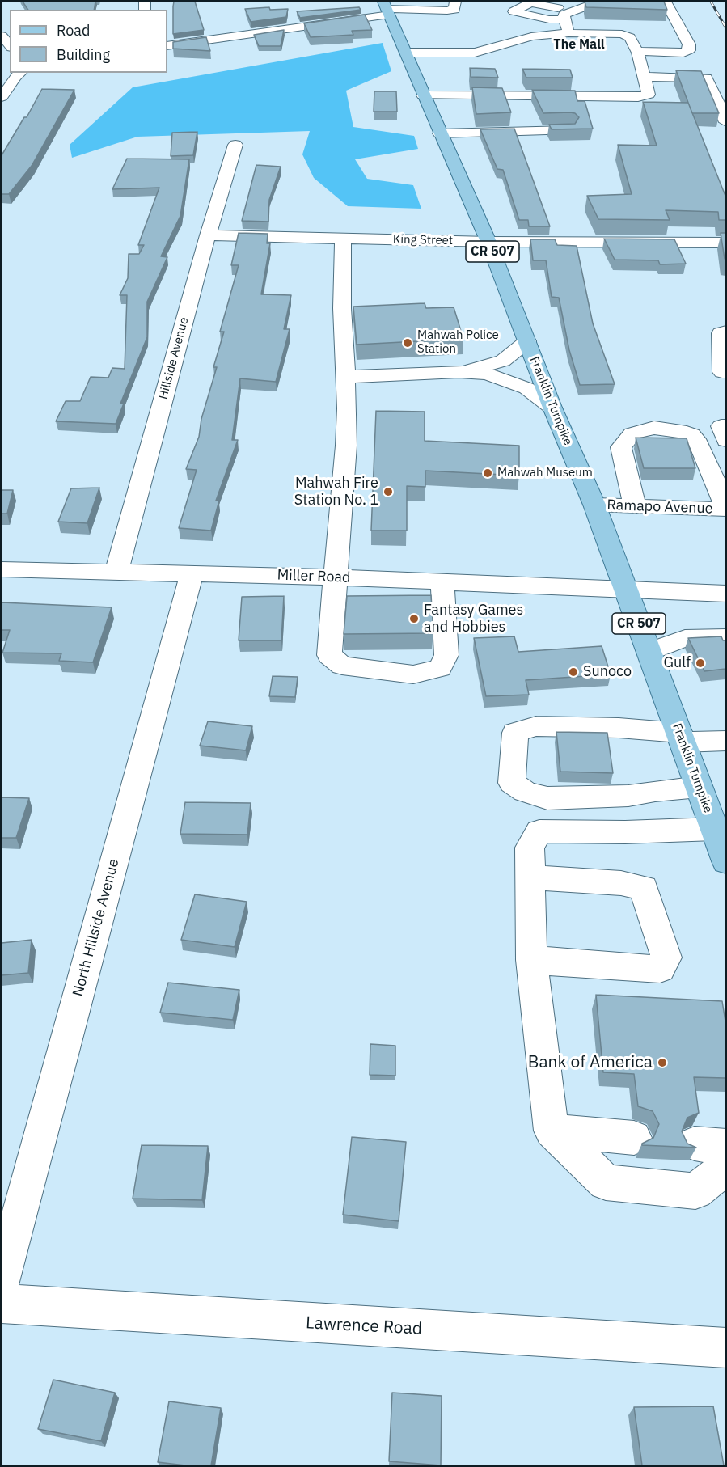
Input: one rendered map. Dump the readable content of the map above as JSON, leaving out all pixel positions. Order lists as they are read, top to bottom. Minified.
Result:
{"streets":{"main road":["CR 507","Franklin Turnpike"],"street":["King Street","Hillside Avenue","Ramapo Avenue","Miller Road","North Hillside Avenue","Lawrence Road"]},"crossings":[["King Street","Hillside Avenue"],["King Street","Franklin Turnpike"],["Hillside Avenue","Miller Road"],["Franklin Turnpike","Ramapo Avenue"],["Franklin Turnpike","Miller Road"],["Miller Road","North Hillside Avenue"]],"districts":["The Mall"],"places":["Mahwah Police Station","Mahwah Museum","Mahwah Fire Station No. 1","Fantasy Games and Hobbies","Gulf","Sunoco","Bank of America"],"legend":["Road","Building"]}
